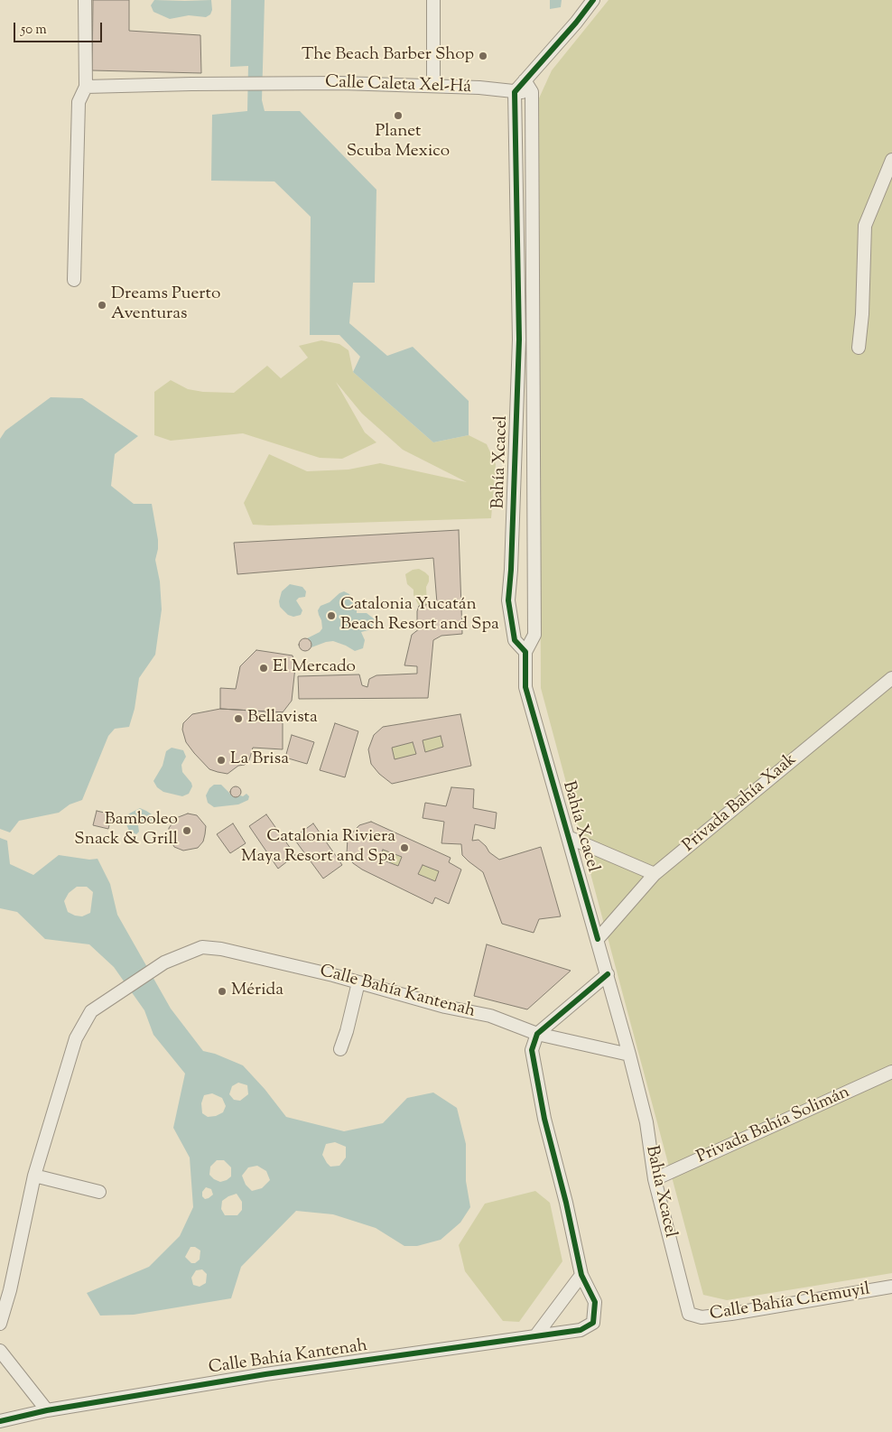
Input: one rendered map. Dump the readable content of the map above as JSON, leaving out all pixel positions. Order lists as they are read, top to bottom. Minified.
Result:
{"streets":{"street":["Calle Caleta Xel-Há","Bahía Xcacel","Privada Bahía Xaak","Calle Bahía Kantenah","Privada Bahía Solimán","Calle Bahía Chemuyil"]},"crossings":[["Calle Caleta Xel-Há","Bahía Xcacel"],["Bahía Xcacel","Privada Bahía Xaak"],["Bahía Xcacel","Calle Bahía Kantenah"],["Bahía Xcacel","Privada Bahía Solimán"],["Bahía Xcacel","Calle Bahía Chemuyil"]],"places":["The Beach Barber Shop","Planet Scuba Mexico","Dreams Puerto Aventuras","Catalonia Yucatán Beach Resort and Spa","El Mercado","Bellavista","La Brisa","Bamboleo Snack & Grill","Catalonia Riviera Maya Resort and Spa","Mérida"],"scale_bar":"50 m"}
